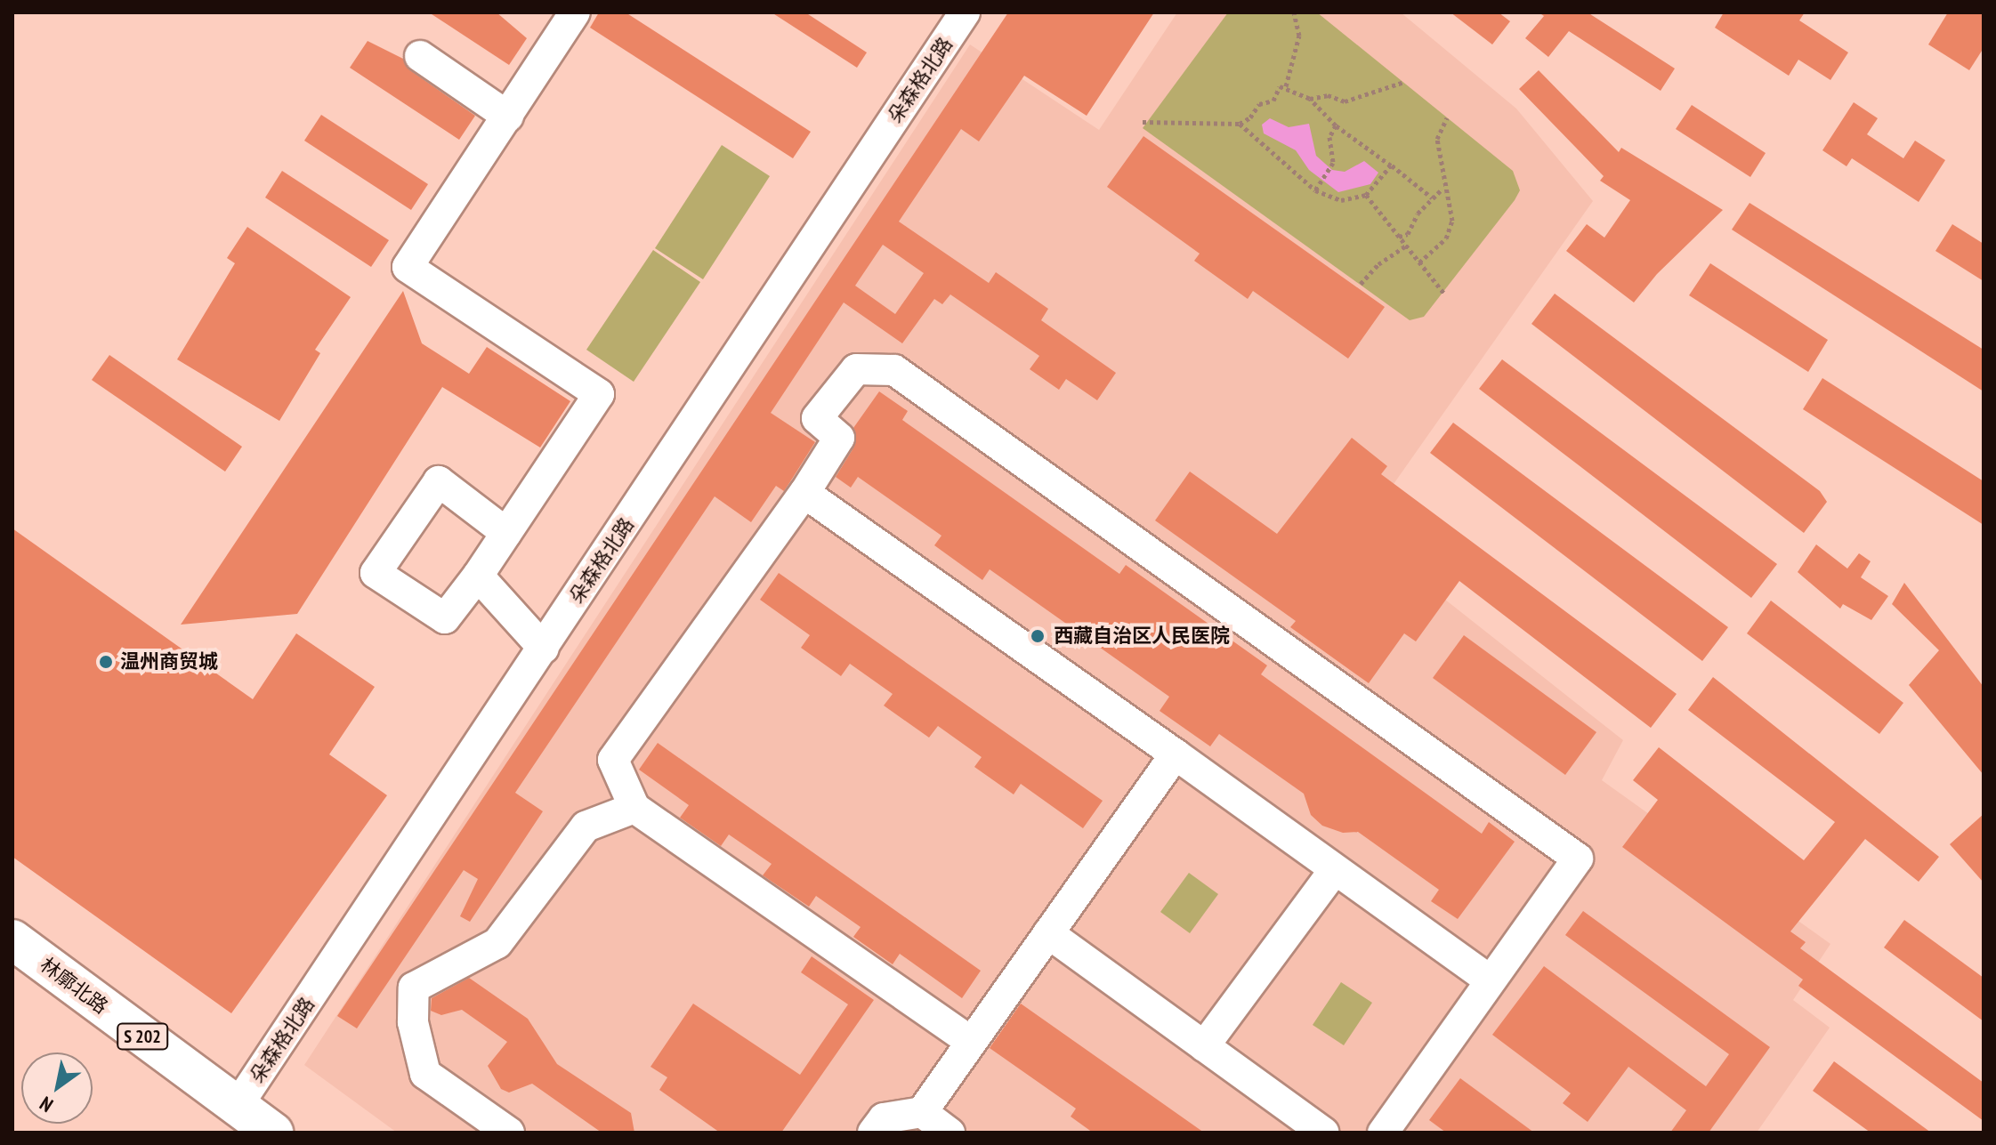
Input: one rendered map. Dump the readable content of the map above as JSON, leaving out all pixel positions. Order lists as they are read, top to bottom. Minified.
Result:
{"streets":{"main road":["林廓北路","S 202"],"street":["朵森格北路"]},"crossings":[["朵森格北路","林廓北路"]],"places":["西藏自治区人民医院","温州商贸城"],"north":"bottom left"}
